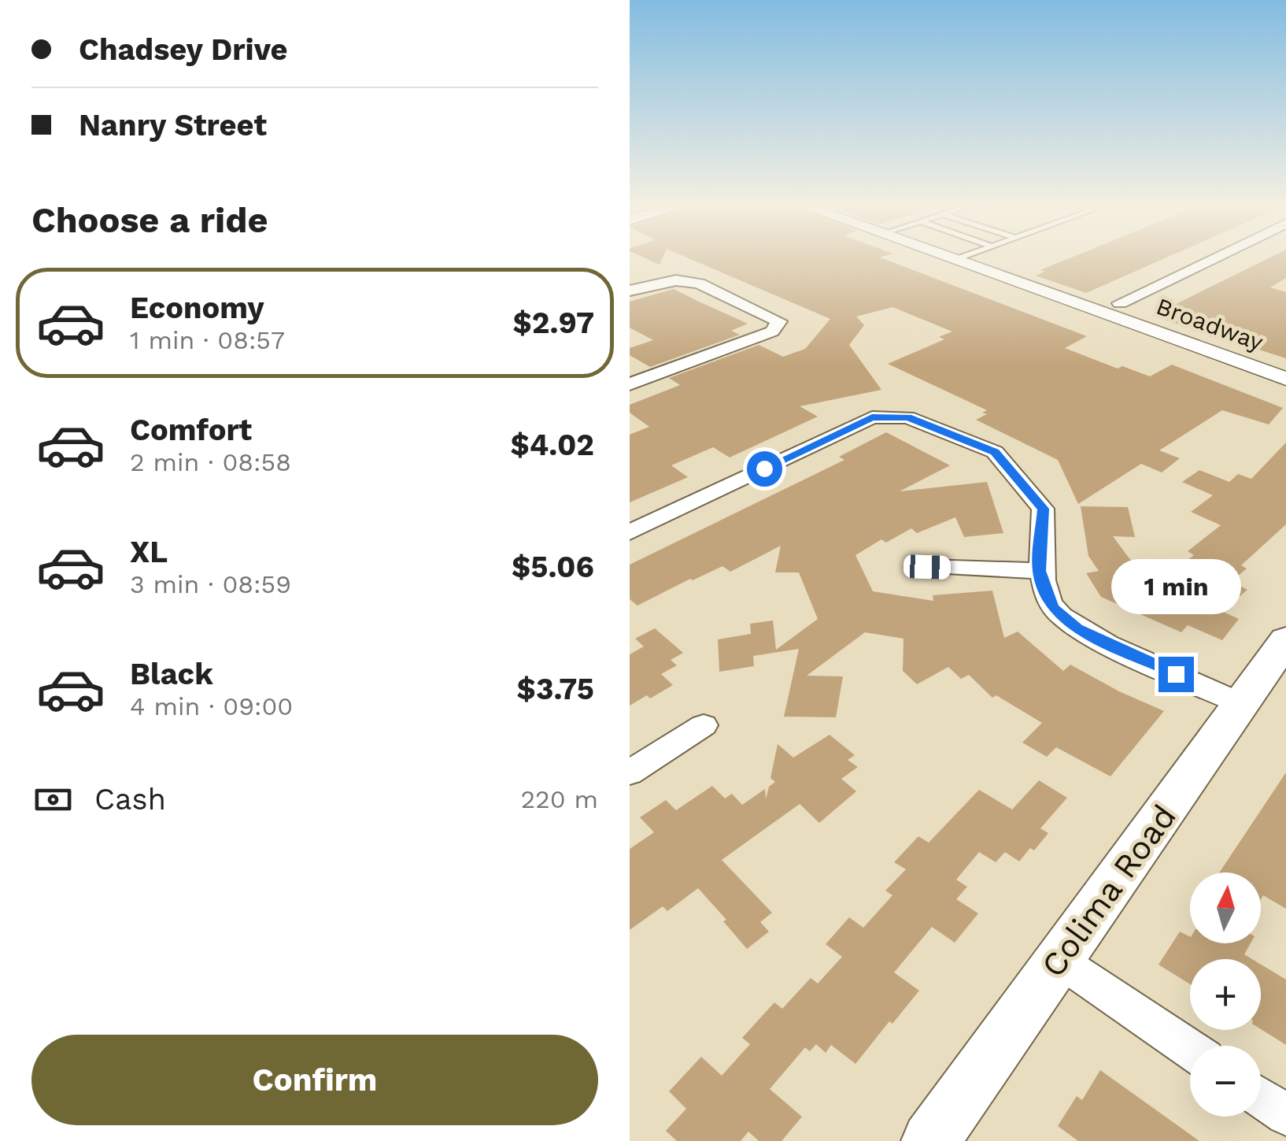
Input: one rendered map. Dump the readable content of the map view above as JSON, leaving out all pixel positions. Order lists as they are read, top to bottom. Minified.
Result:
{"streets":{"main road":["Colima Road"],"street":["Broadway"]},"north":"top","page":{"banner":["Chadsey Drive","Nanry Street"],"heading":"Choose a ride","list":[{"name":"Economy","note":"1 min · 08:57","value":"$2.97"},{"name":"Comfort","note":"2 min · 08:58","value":"$4.02"},{"name":"XL","note":"3 min · 08:59","value":"$5.06"},{"name":"Black","note":"4 min · 09:00","value":"$3.75"}],"bubble":"1 min","pay":["Cash","220 m"],"map_buttons":["+","−"],"buttons":"Confirm"}}
